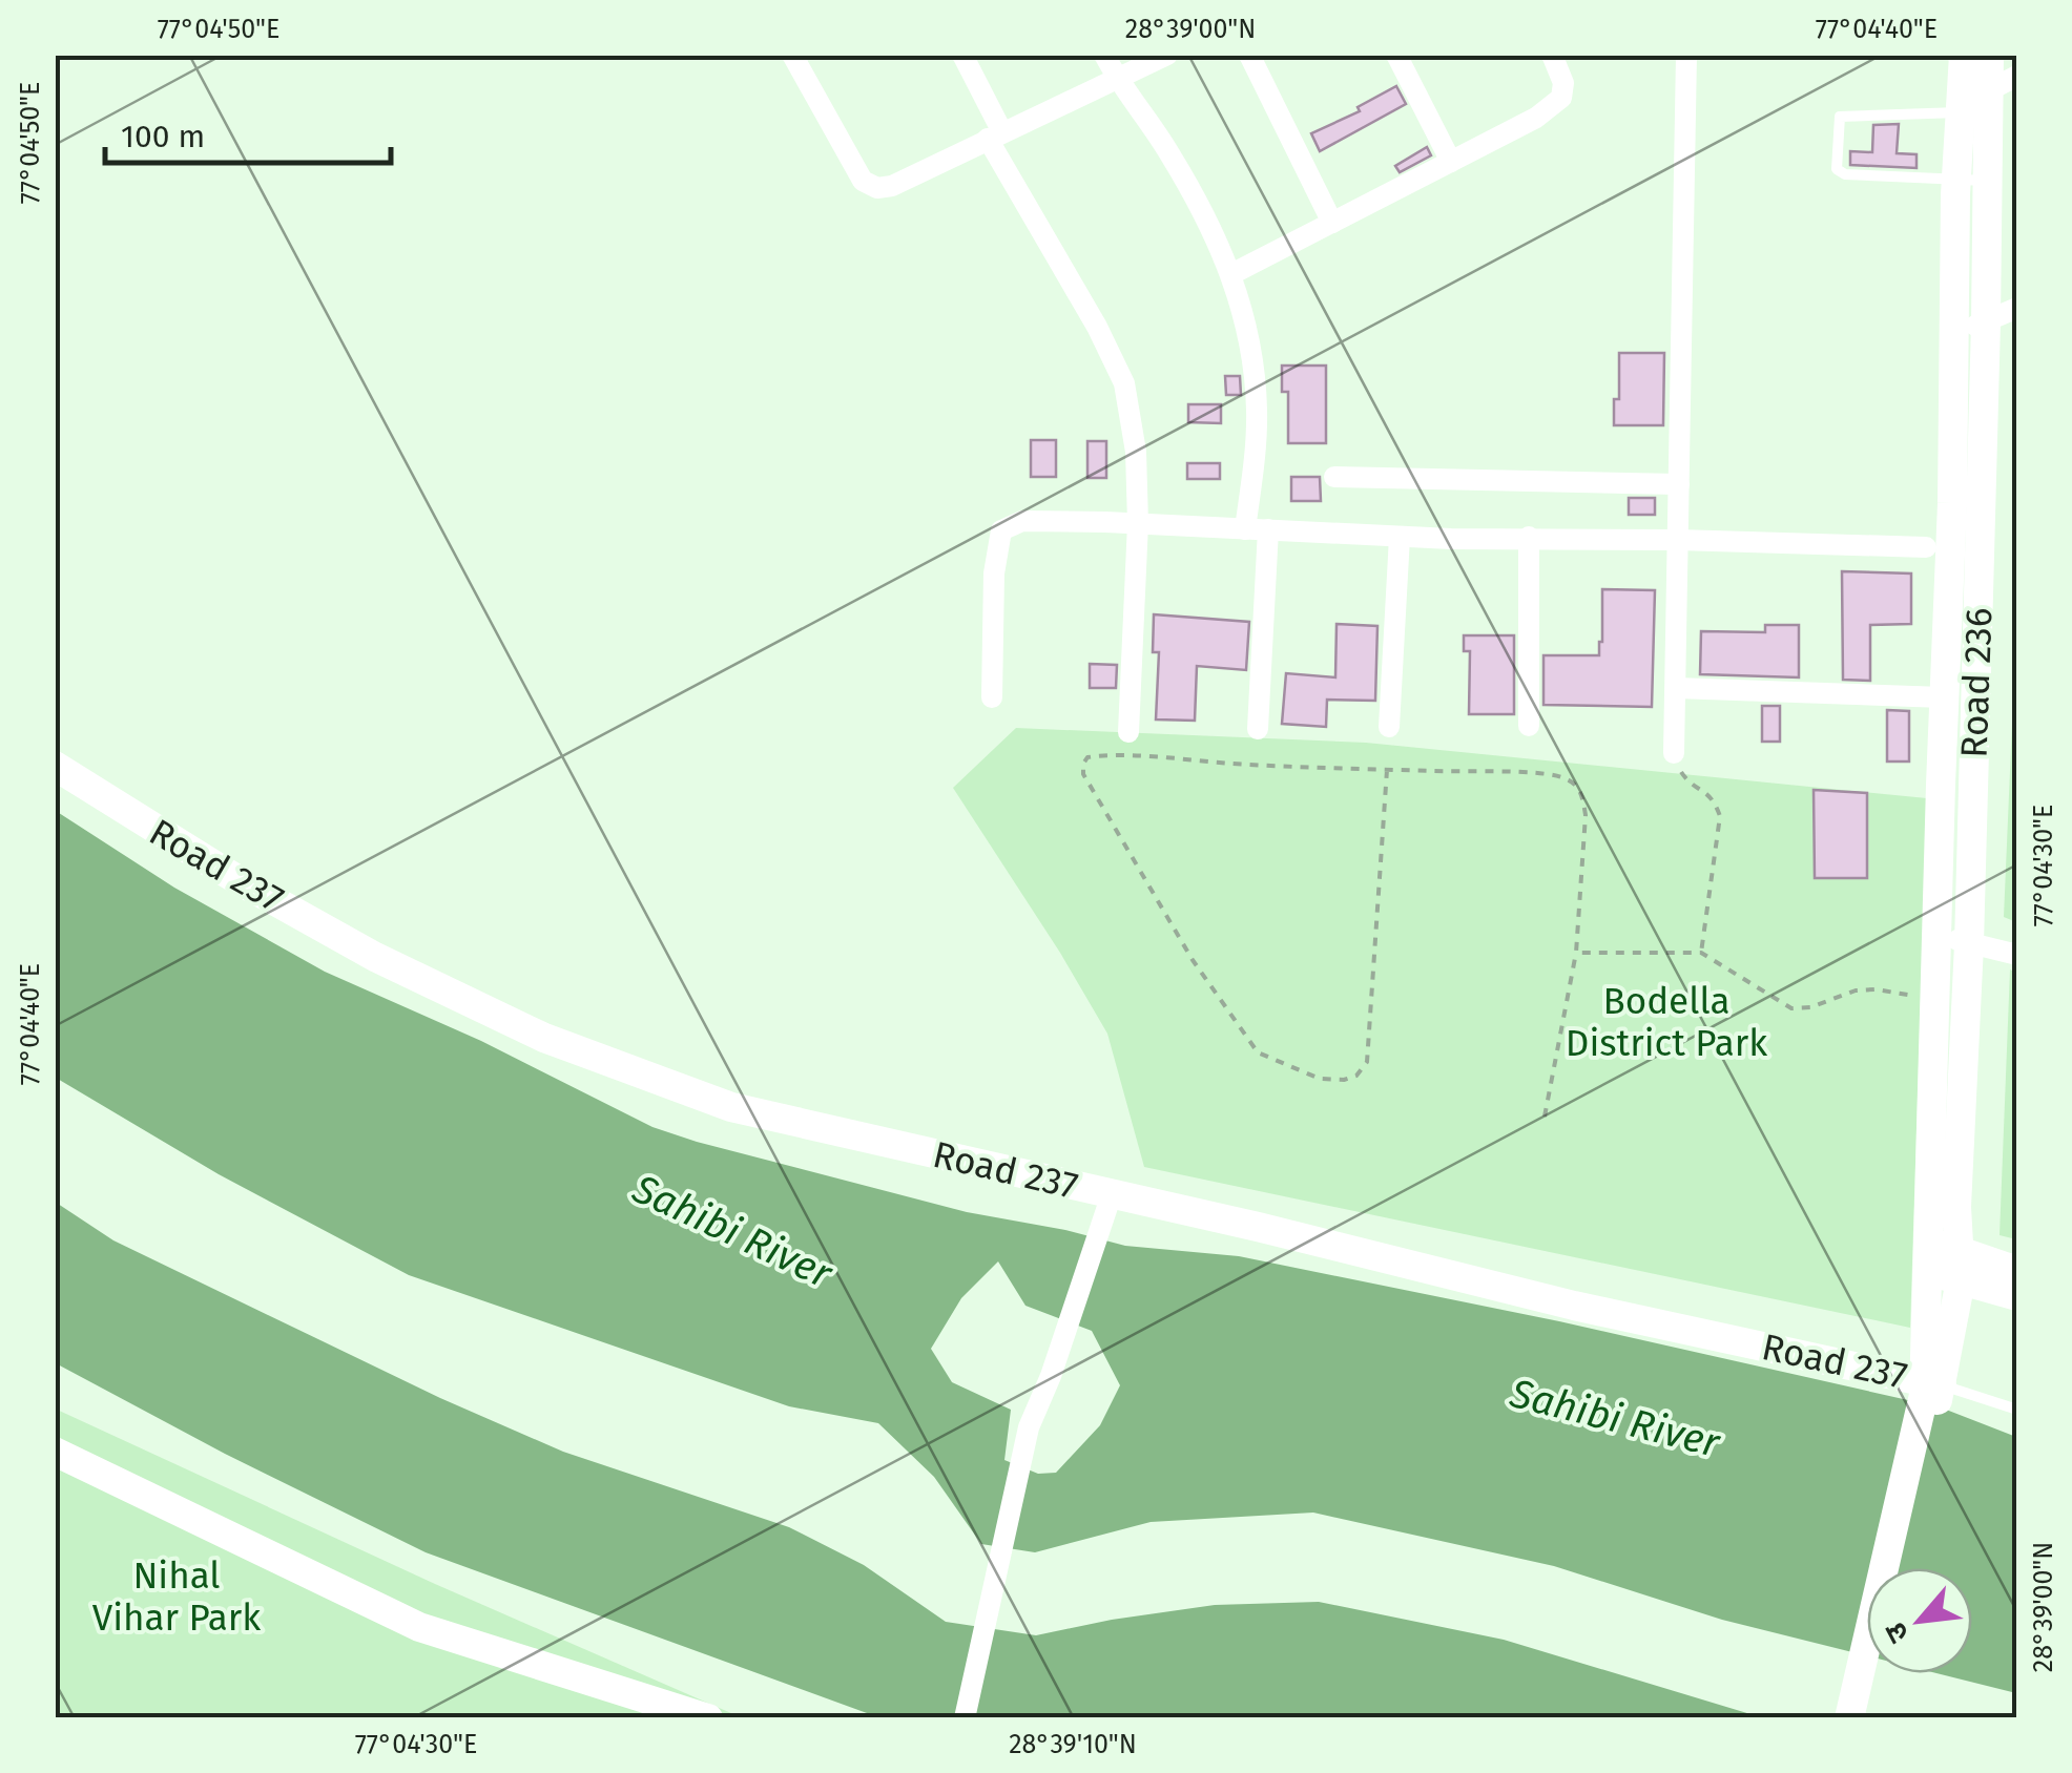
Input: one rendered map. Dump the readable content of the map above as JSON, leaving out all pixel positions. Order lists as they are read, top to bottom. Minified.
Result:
{"streets":{"street":["Road 236","Road 237"]},"crossings":[["Road 236","Road 237"]],"water":["Sahibi River"],"parks":["Bodella District Park","Nihal Vihar Park"],"scale_bar":"100 m","north":"bottom left","coordinates":["77°04'50\"E","28°39'00\"N","77°04'40\"E","77°04'30\"E","28°39'10\"N"]}
